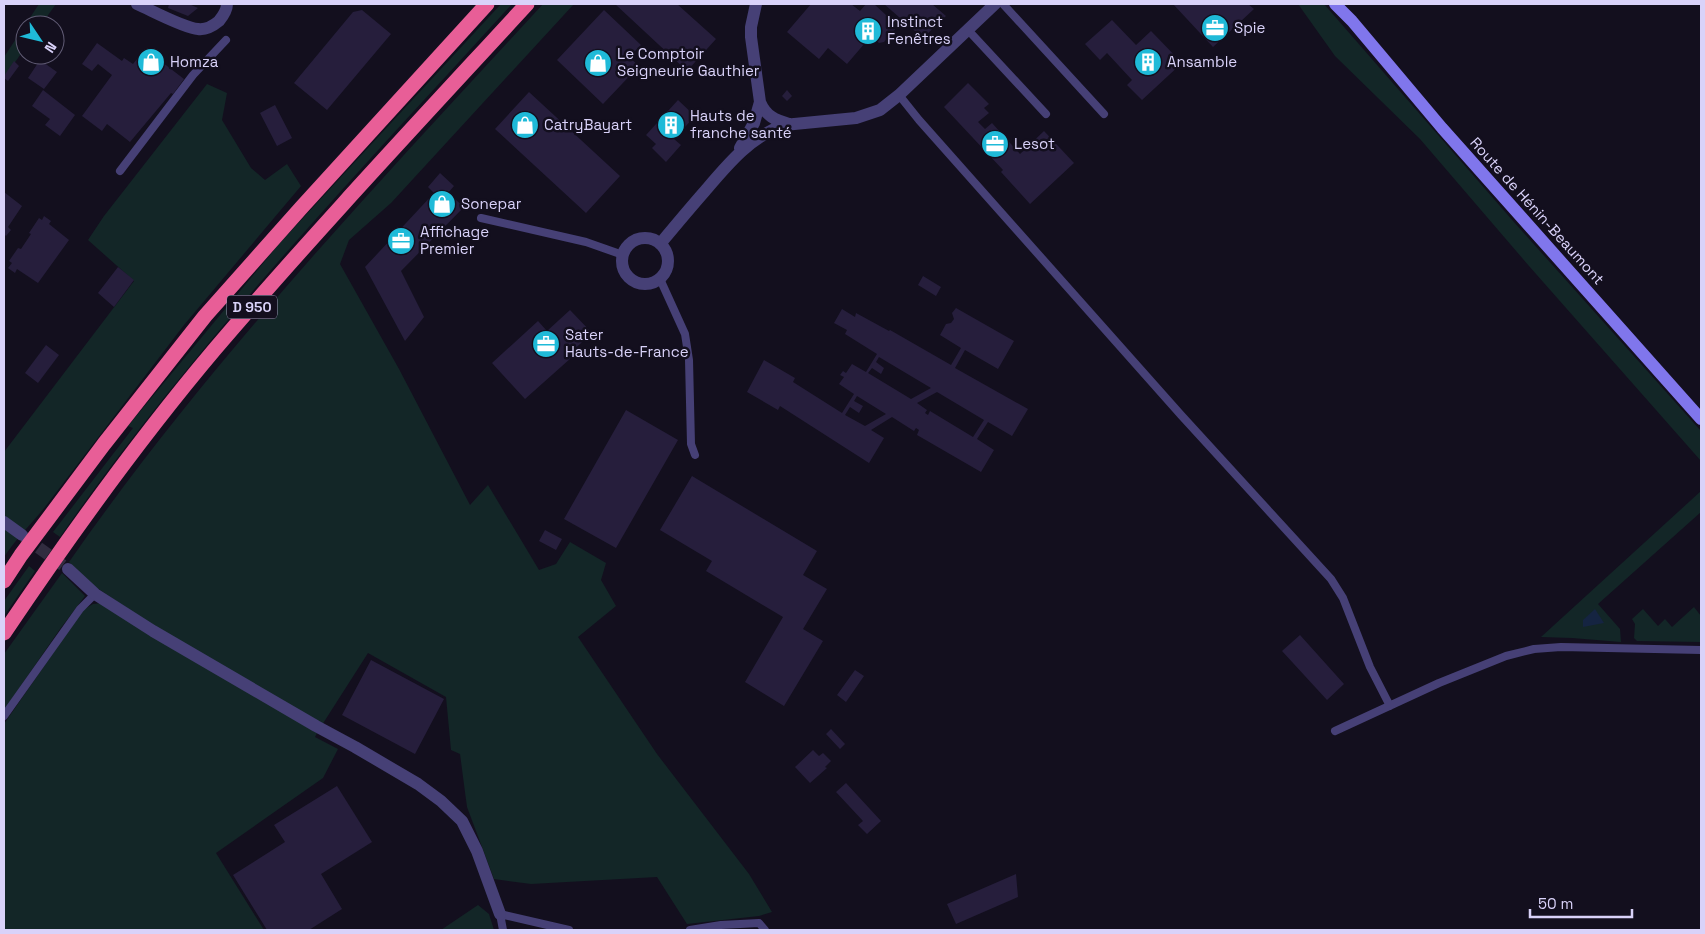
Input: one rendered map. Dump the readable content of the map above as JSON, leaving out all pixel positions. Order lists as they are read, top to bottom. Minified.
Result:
{"streets":{"highway":["D 950"],"main road":["Route de Hénin-Beaumont"]},"places":{"office":["Spie","Lesot","Affichage Premier","Sater Hauts-de-France"],"building":["Instinct Fenêtres","Ansamble","Hauts de franche santé"],"shop":["Homza","Le Comptoir Seigneurie Gauthier","CatryBayart","Sonepar"]},"scale_bar":"50 m","north":"bottom right"}
